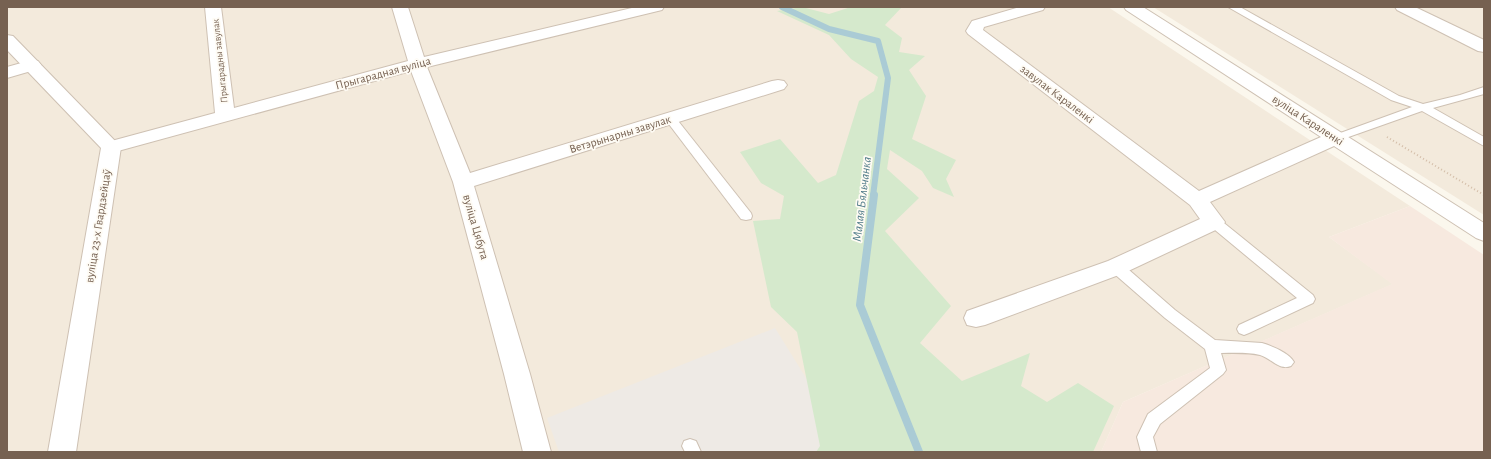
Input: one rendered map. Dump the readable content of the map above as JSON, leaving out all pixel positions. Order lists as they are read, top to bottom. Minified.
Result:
{"streets":{"street":["Прыгарадны завулак","Прыгарадная вуліца","завулак Караленкі","вуліца Караленкі","Ветэрынарны завулак","вуліца 23-х Гвардзейцаў","вуліца Цябута"]},"crossings":[["Прыгарадны завулак","Прыгарадная вуліца"],["Прыгарадная вуліца","вуліца 23-х Гвардзейцаў"],["Прыгарадная вуліца","вуліца Цябута"],["Ветэрынарны завулак","вуліца Цябута"]],"water":["Малая Бяльчанка"]}
